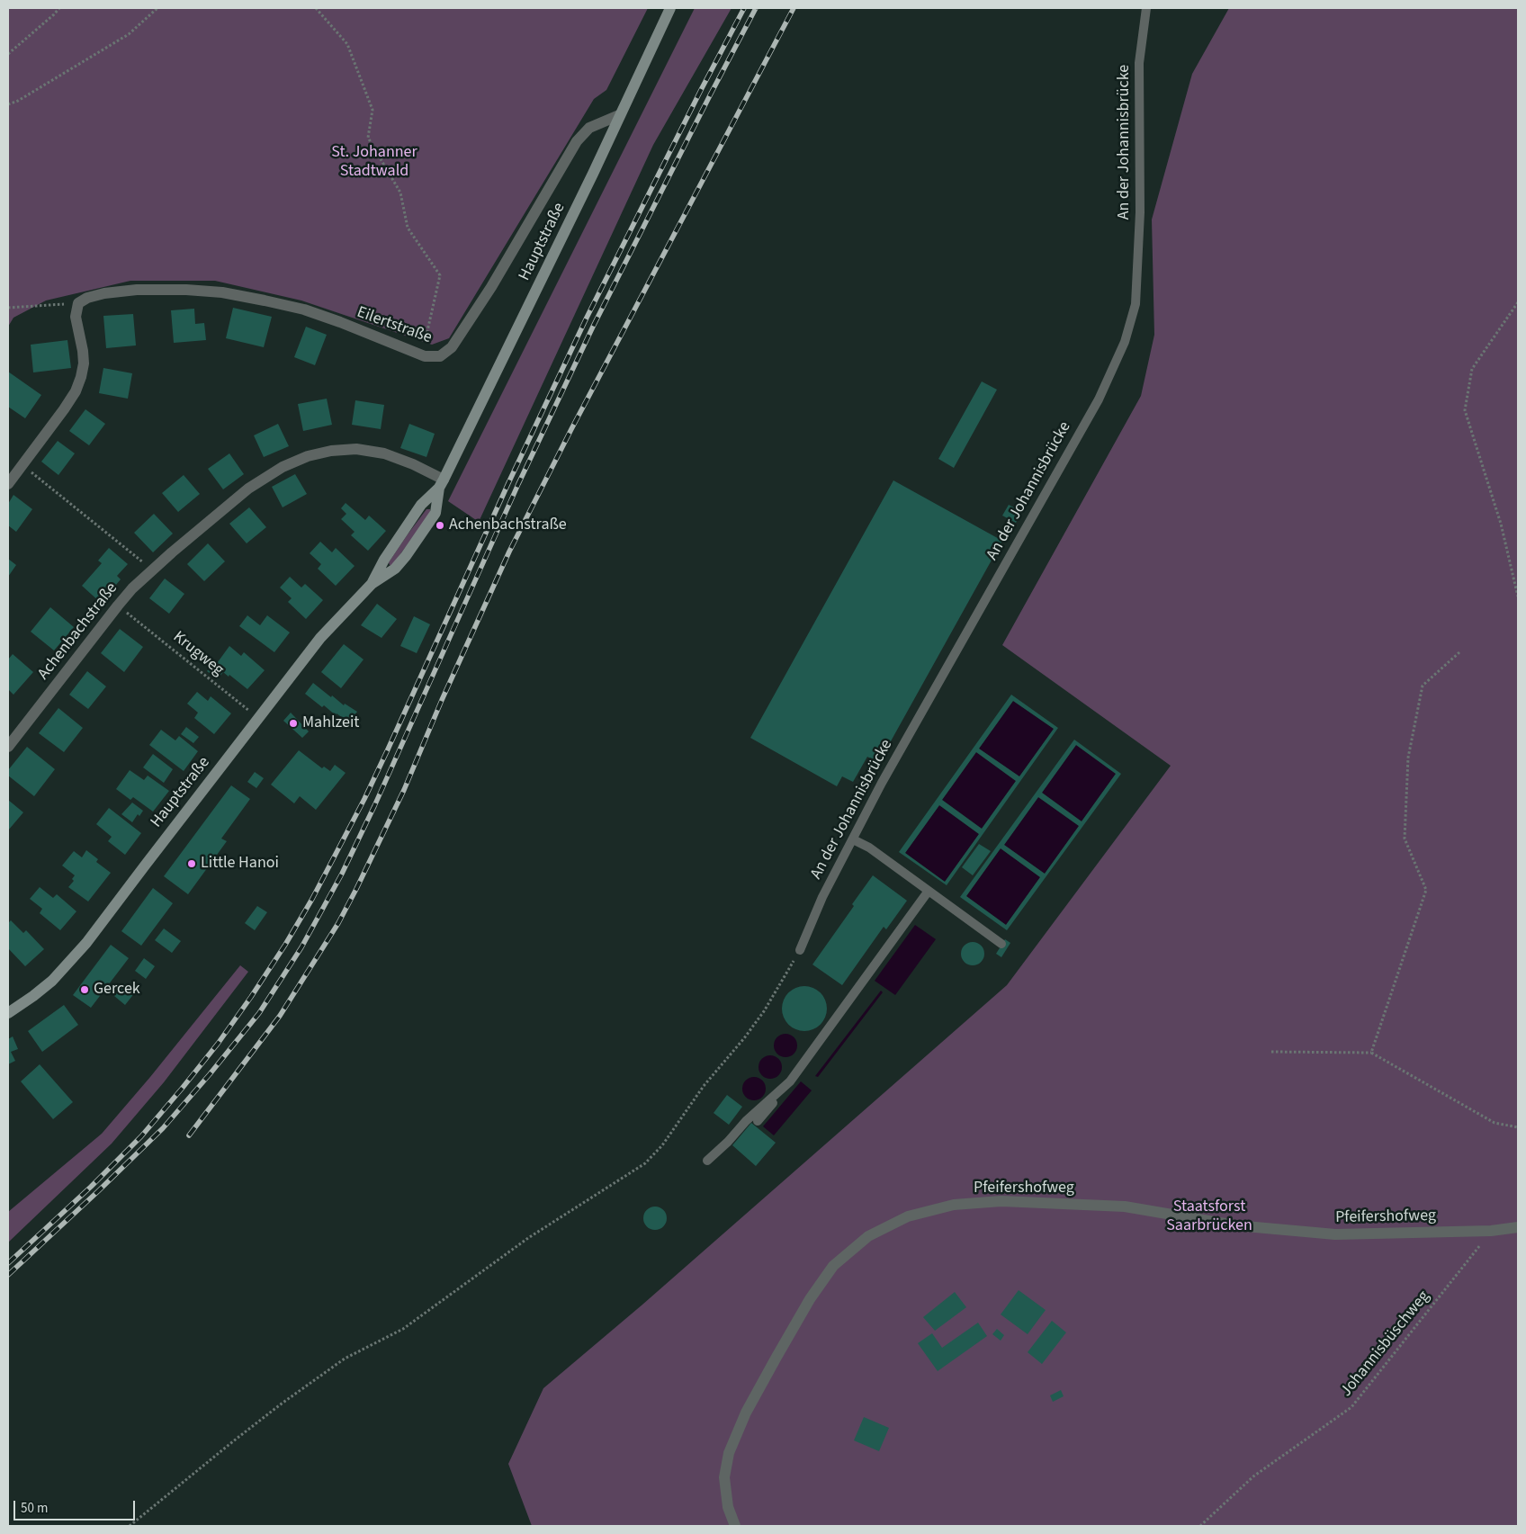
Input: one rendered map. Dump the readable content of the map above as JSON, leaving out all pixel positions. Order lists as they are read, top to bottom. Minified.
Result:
{"streets":{"main road":["Hauptstraße"],"street":["Eilertstraße","Achenbachstraße","Pfeifershofweg"],"lane":["An der Johannisbrücke"],"path":["Krugweg","Johannisbüschweg"]},"crossings":[["Hauptstraße","Eilertstraße"],["Hauptstraße","Achenbachstraße"],["Pfeifershofweg","Johannisbüschweg"]],"parks":["St. Johanner Stadtwald","Staatsforst Saarbrücken"],"places":["Achenbachstraße","Mahlzeit","Little Hanoi","Gercek"],"scale_bar":"50 m"}
